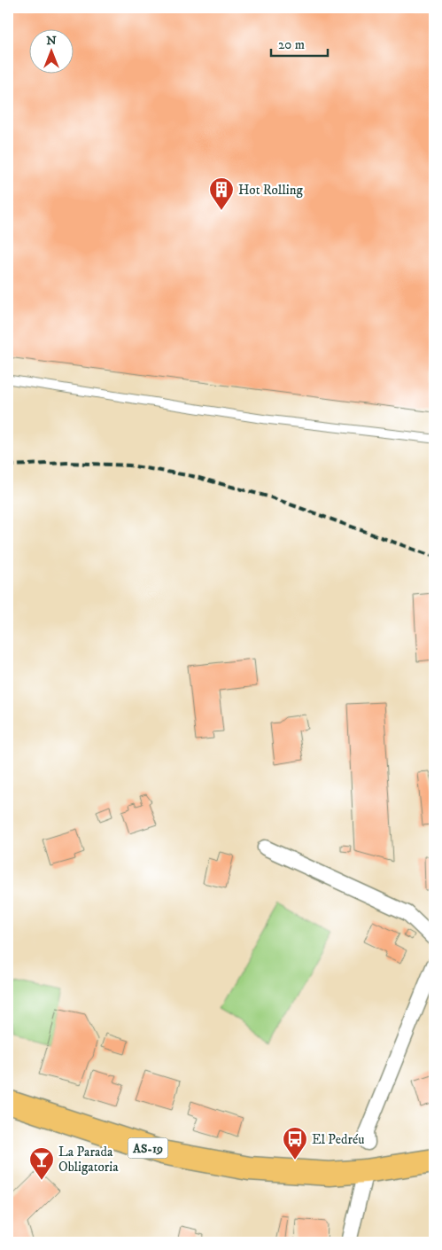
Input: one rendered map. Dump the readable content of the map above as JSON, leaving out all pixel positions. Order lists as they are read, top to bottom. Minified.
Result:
{"streets":{"main road":["AS-19"]},"places":{"building":["Hot Rolling"],"bus stop":["El Pedréu"],"bar":["La Parada Obligatoria"]},"scale_bar":"20 m","north":"top"}
